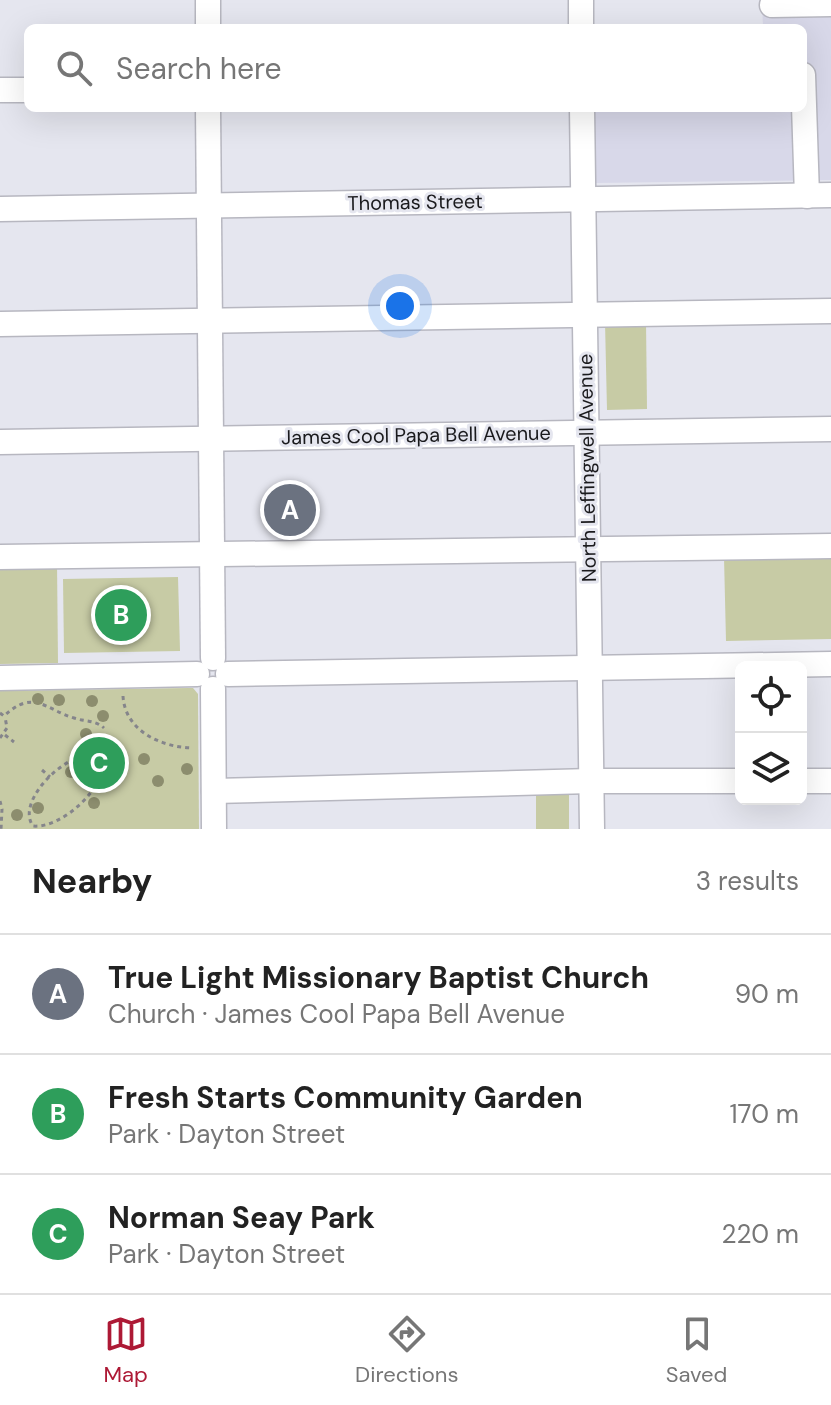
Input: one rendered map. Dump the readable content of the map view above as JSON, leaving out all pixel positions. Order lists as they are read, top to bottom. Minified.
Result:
{"streets":{"street":["Thomas Street","James Cool Papa Bell Avenue","North Leffingwell Avenue"]},"crossings":[["Thomas Street","North Leffingwell Avenue"],["James Cool Papa Bell Avenue","North Leffingwell Avenue"]],"page":{"search":"Search here","pins":["A","B","C"],"heading":["Nearby","3 results"],"list":[{"mark":"A","name":"True Light Missionary Baptist Church","note":"Church · James Cool Papa Bell Avenue","value":"90 m"},{"mark":"B","name":"Fresh Starts Community Garden","note":"Park · Dayton Street","value":"170 m"},{"mark":"C","name":"Norman Seay Park","note":"Park · Dayton Street","value":"220 m"}],"nav":["Map","Directions","Saved"]}}
